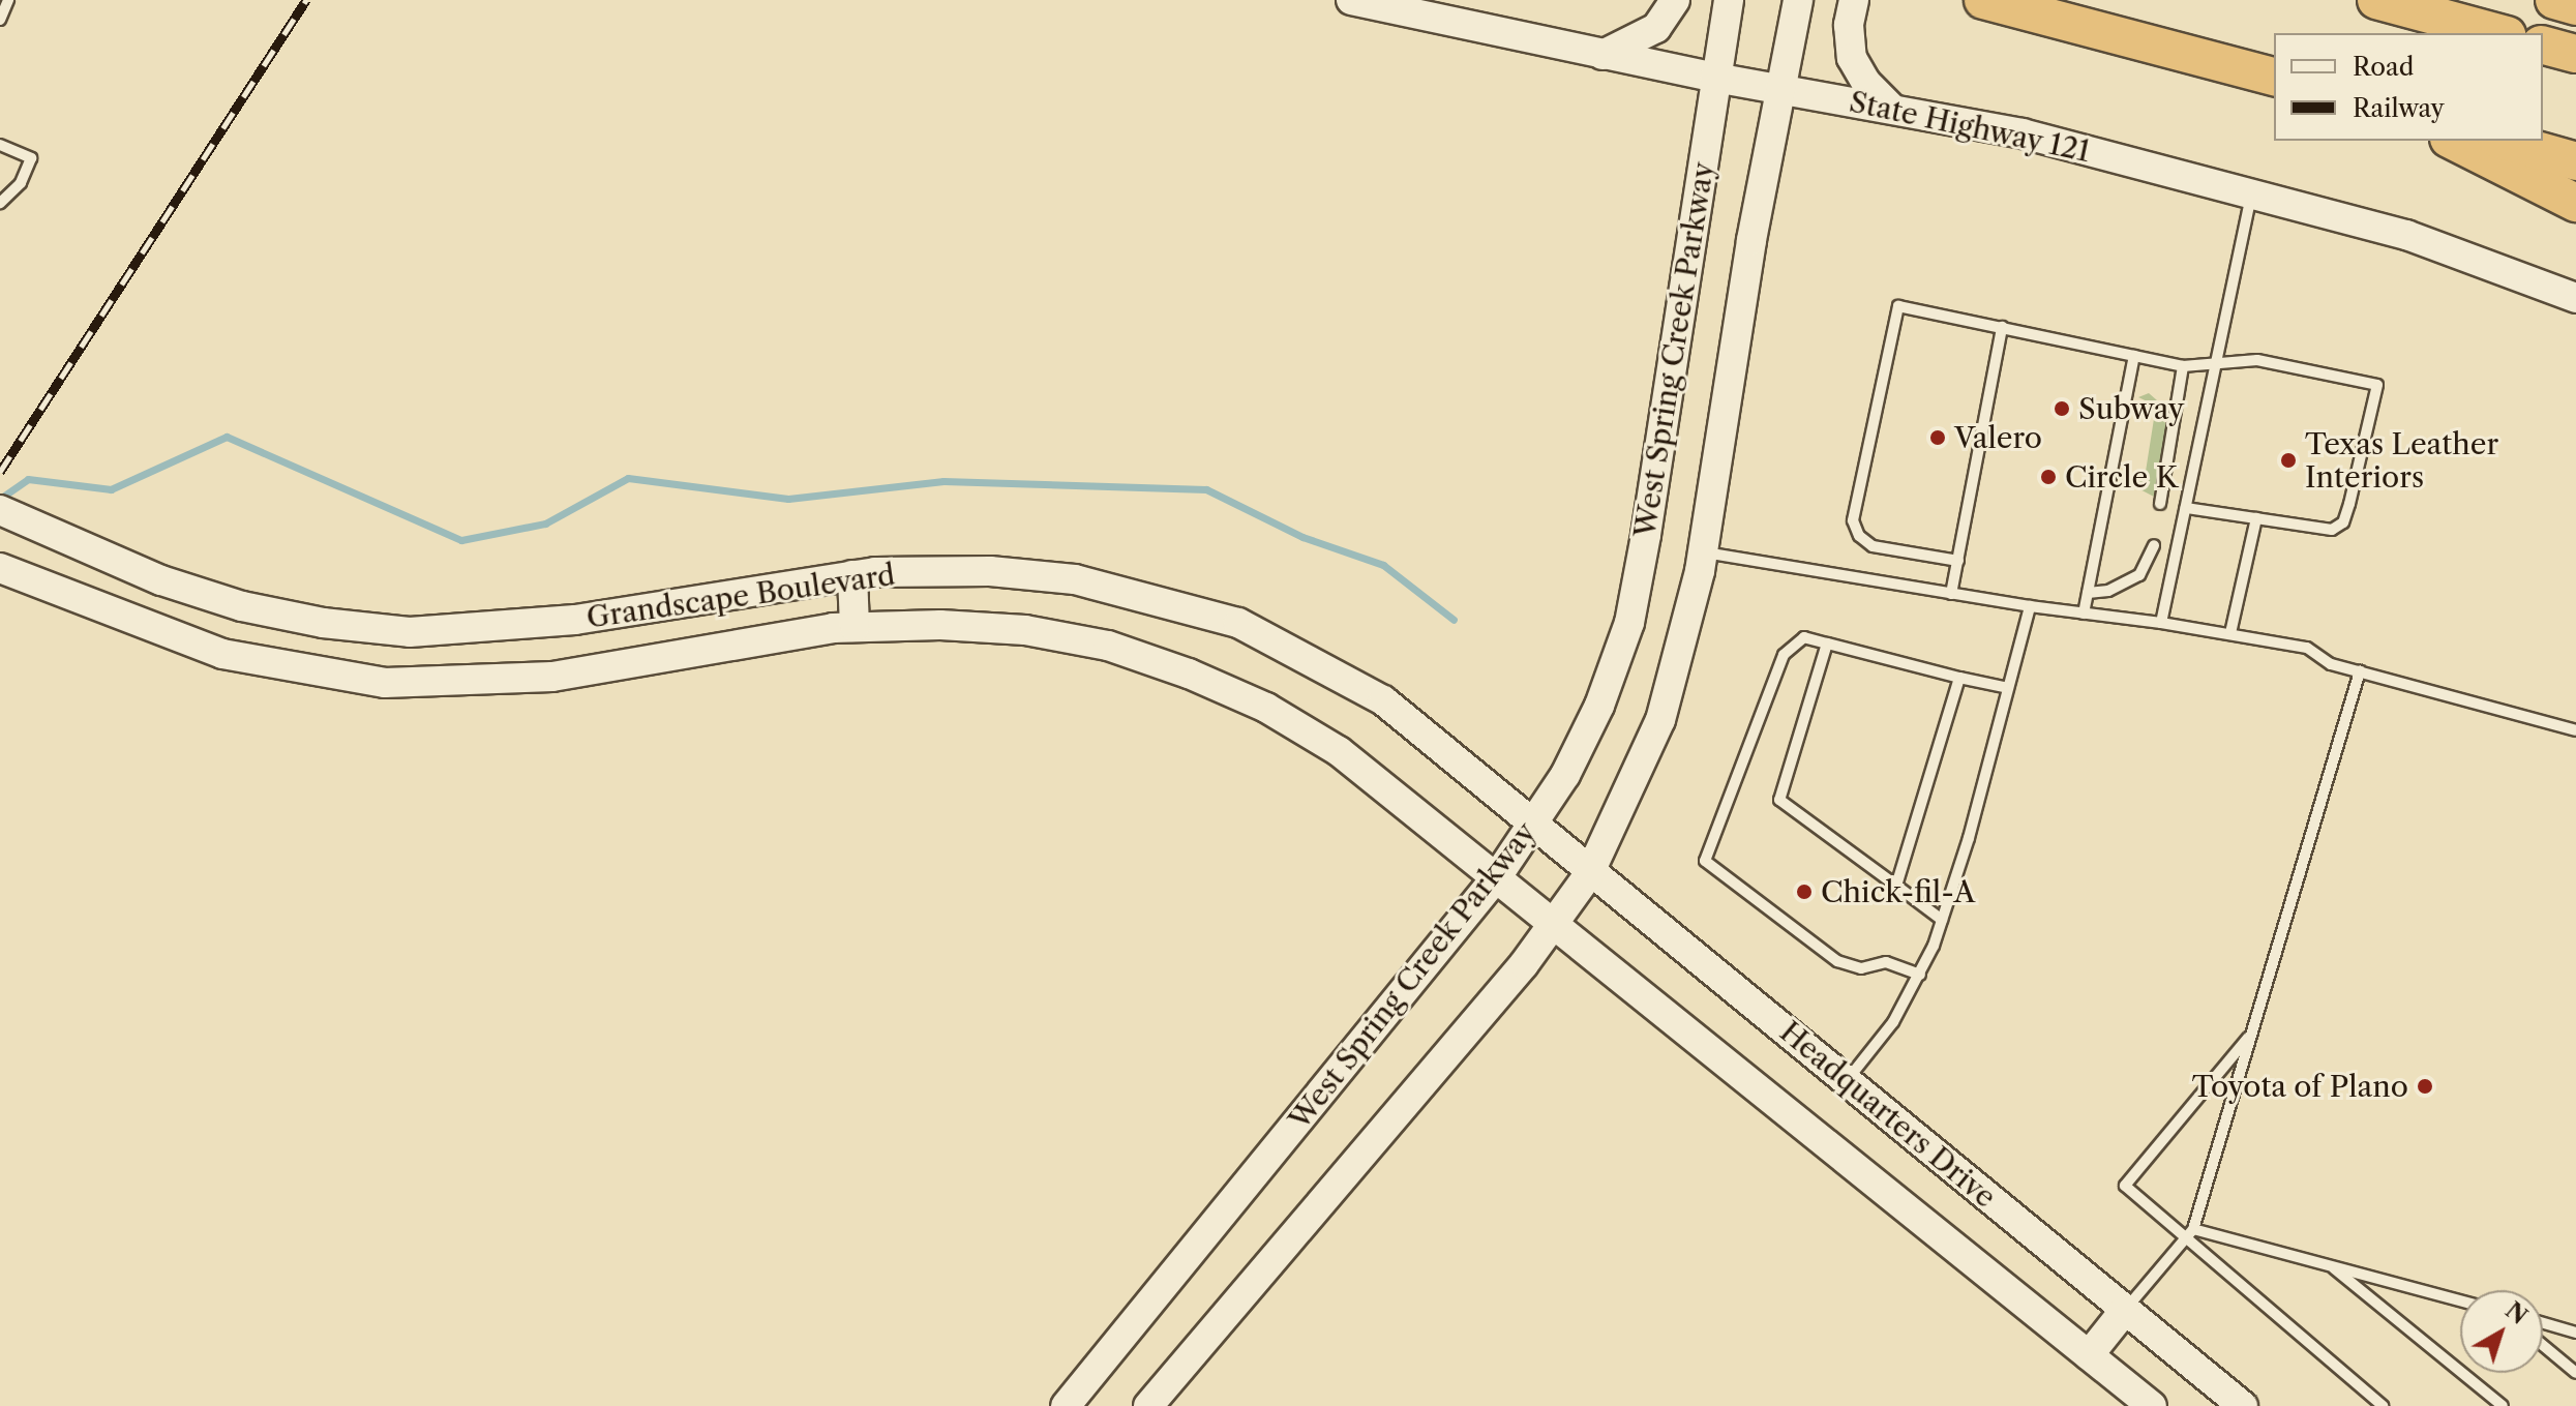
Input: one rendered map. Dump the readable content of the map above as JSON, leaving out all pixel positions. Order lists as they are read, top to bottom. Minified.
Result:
{"streets":{"main road":["State Highway 121","West Spring Creek Parkway","Grandscape Boulevard","Headquarters Drive"]},"crossings":[["State Highway 121","West Spring Creek Parkway"],["West Spring Creek Parkway","Grandscape Boulevard"],["West Spring Creek Parkway","Headquarters Drive"],["Grandscape Boulevard","Headquarters Drive"]],"places":["Subway","Valero","Texas Leather Interiors","Circle K","Chick-fil-A","Toyota of Plano"],"legend":["Road","Railway"],"north":"top right"}
